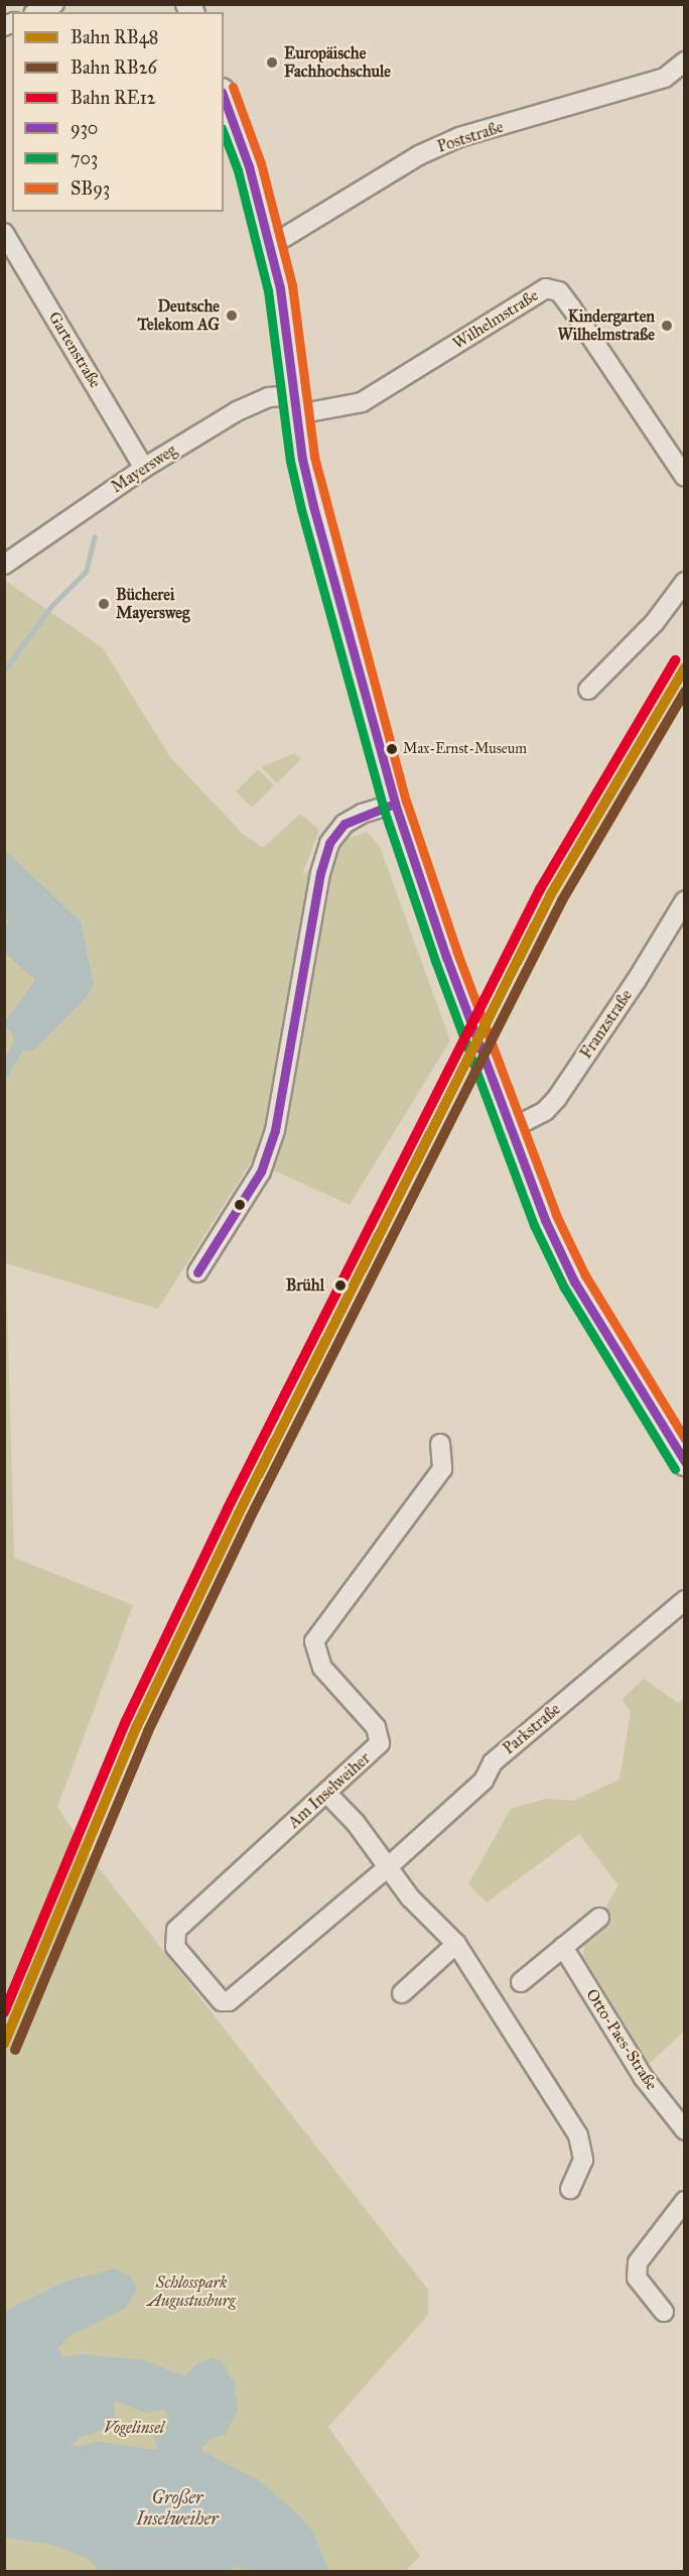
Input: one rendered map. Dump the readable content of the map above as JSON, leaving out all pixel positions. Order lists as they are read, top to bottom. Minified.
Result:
{"streets":{"street":["Poststraße","Wilhelmstraße","Gartenstraße","Mayersweg","Franzstraße","Parkstraße","Am Inselweiher","Otto-Paes-Straße"]},"crossings":[["Wilhelmstraße","Mayersweg"],["Gartenstraße","Mayersweg"],["Parkstraße","Am Inselweiher"]],"water":["Großer Inselweiher"],"parks":["Schlosspark Augustusburg","Vogelinsel"],"places":["Europäische Fachhochschule","Deutsche Telekom AG","Kindergarten Wilhelmstraße","Bücherei Mayersweg","Max-Ernst-Museum","Brühl"],"lines":["transit line SB93","transit line 930","transit line 703","rail line RE12","rail line RB48","rail line RB26"],"legend":["Bahn RB48","Bahn RB26","Bahn RE12","930","703","SB93"]}
